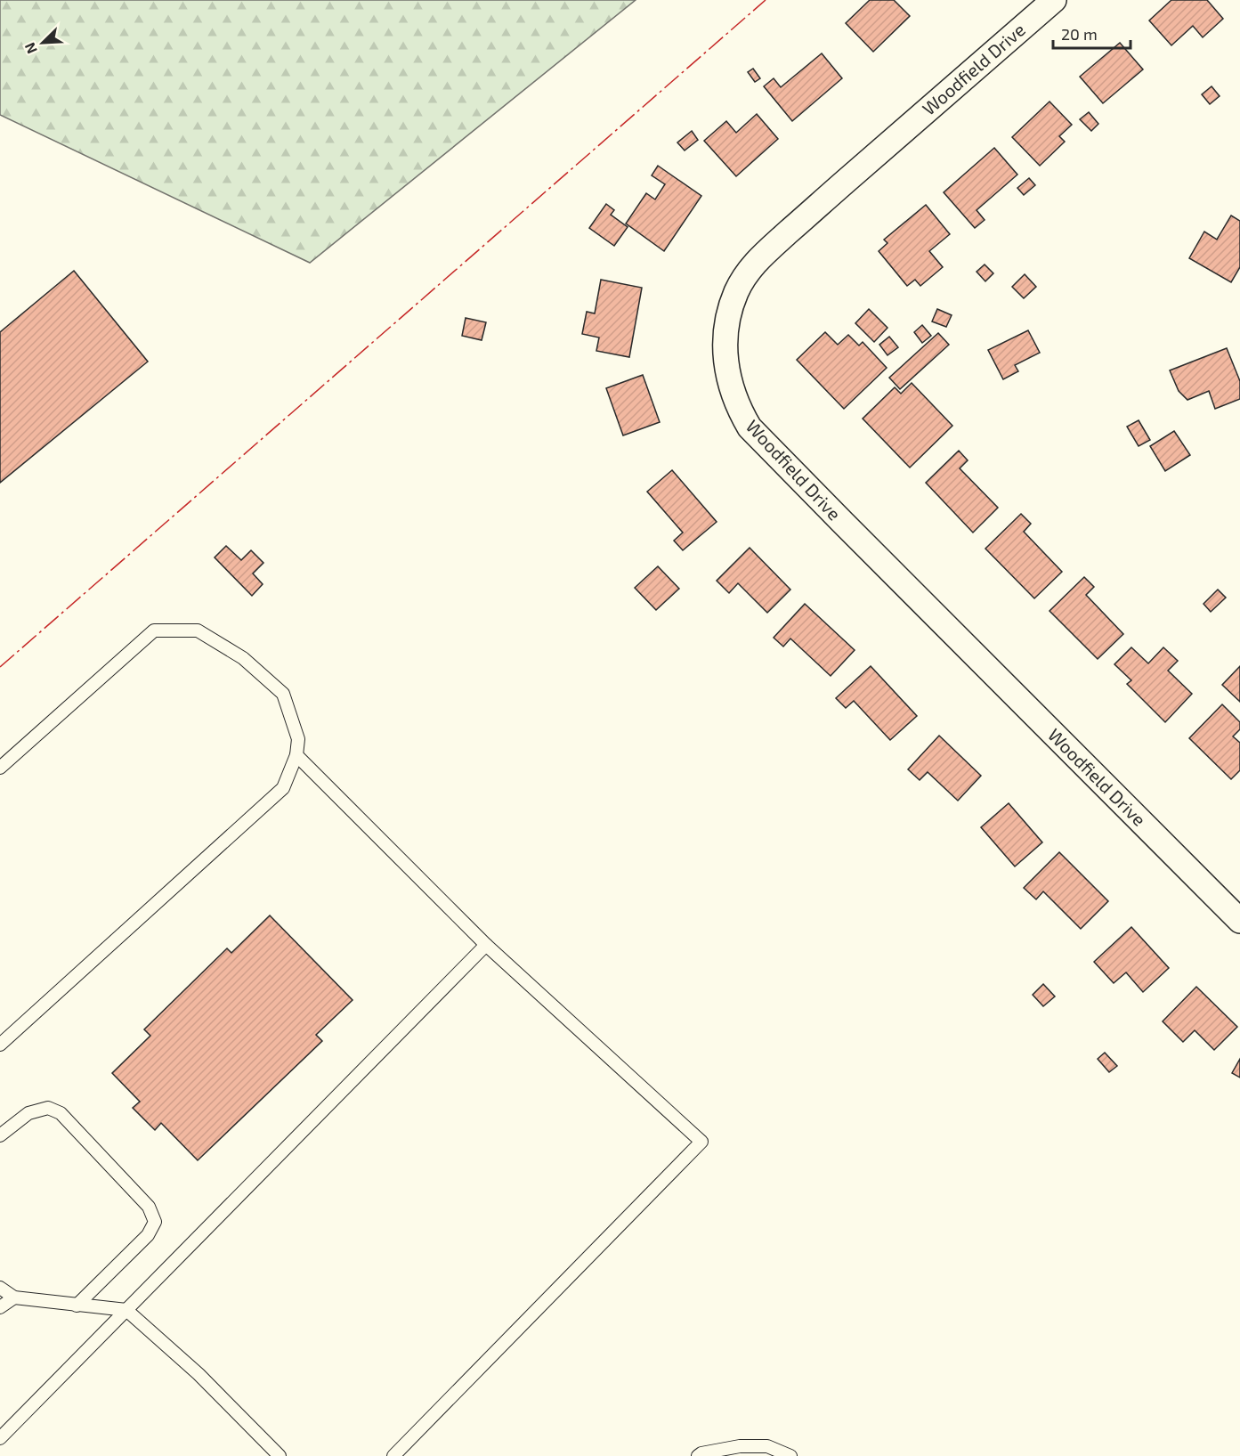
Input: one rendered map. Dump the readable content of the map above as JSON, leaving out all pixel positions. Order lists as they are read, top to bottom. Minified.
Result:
{"streets":{"street":["Woodfield Drive"]},"scale_bar":"20 m","north":"bottom left"}
